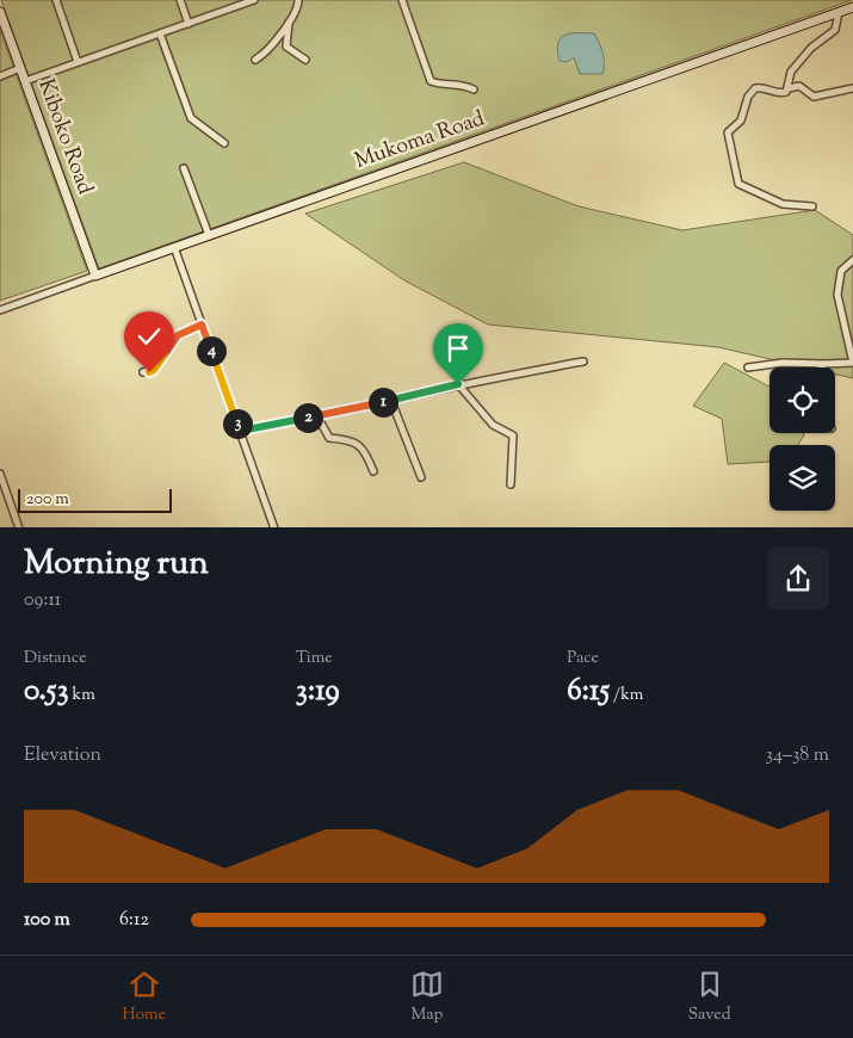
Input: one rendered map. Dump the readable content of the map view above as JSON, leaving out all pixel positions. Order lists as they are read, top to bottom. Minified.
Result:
{"streets":{"street":["Kiboko Road","Mukoma Road"]},"crossings":[["Kiboko Road","Mukoma Road"]],"scale_bar":"200 m","page":{"pins":["4","1","2","3"],"scale":"200 m","heading":["Morning run","09:11"],"stats":[["Distance","0.53 km"],["Time","3:19"],["Pace","6:15 /km"]],"chart":["Elevation","34–38 m"],"list":[{"name":"100 m","note":"6:12"}],"tabs":["Home","Map","Saved"]}}
